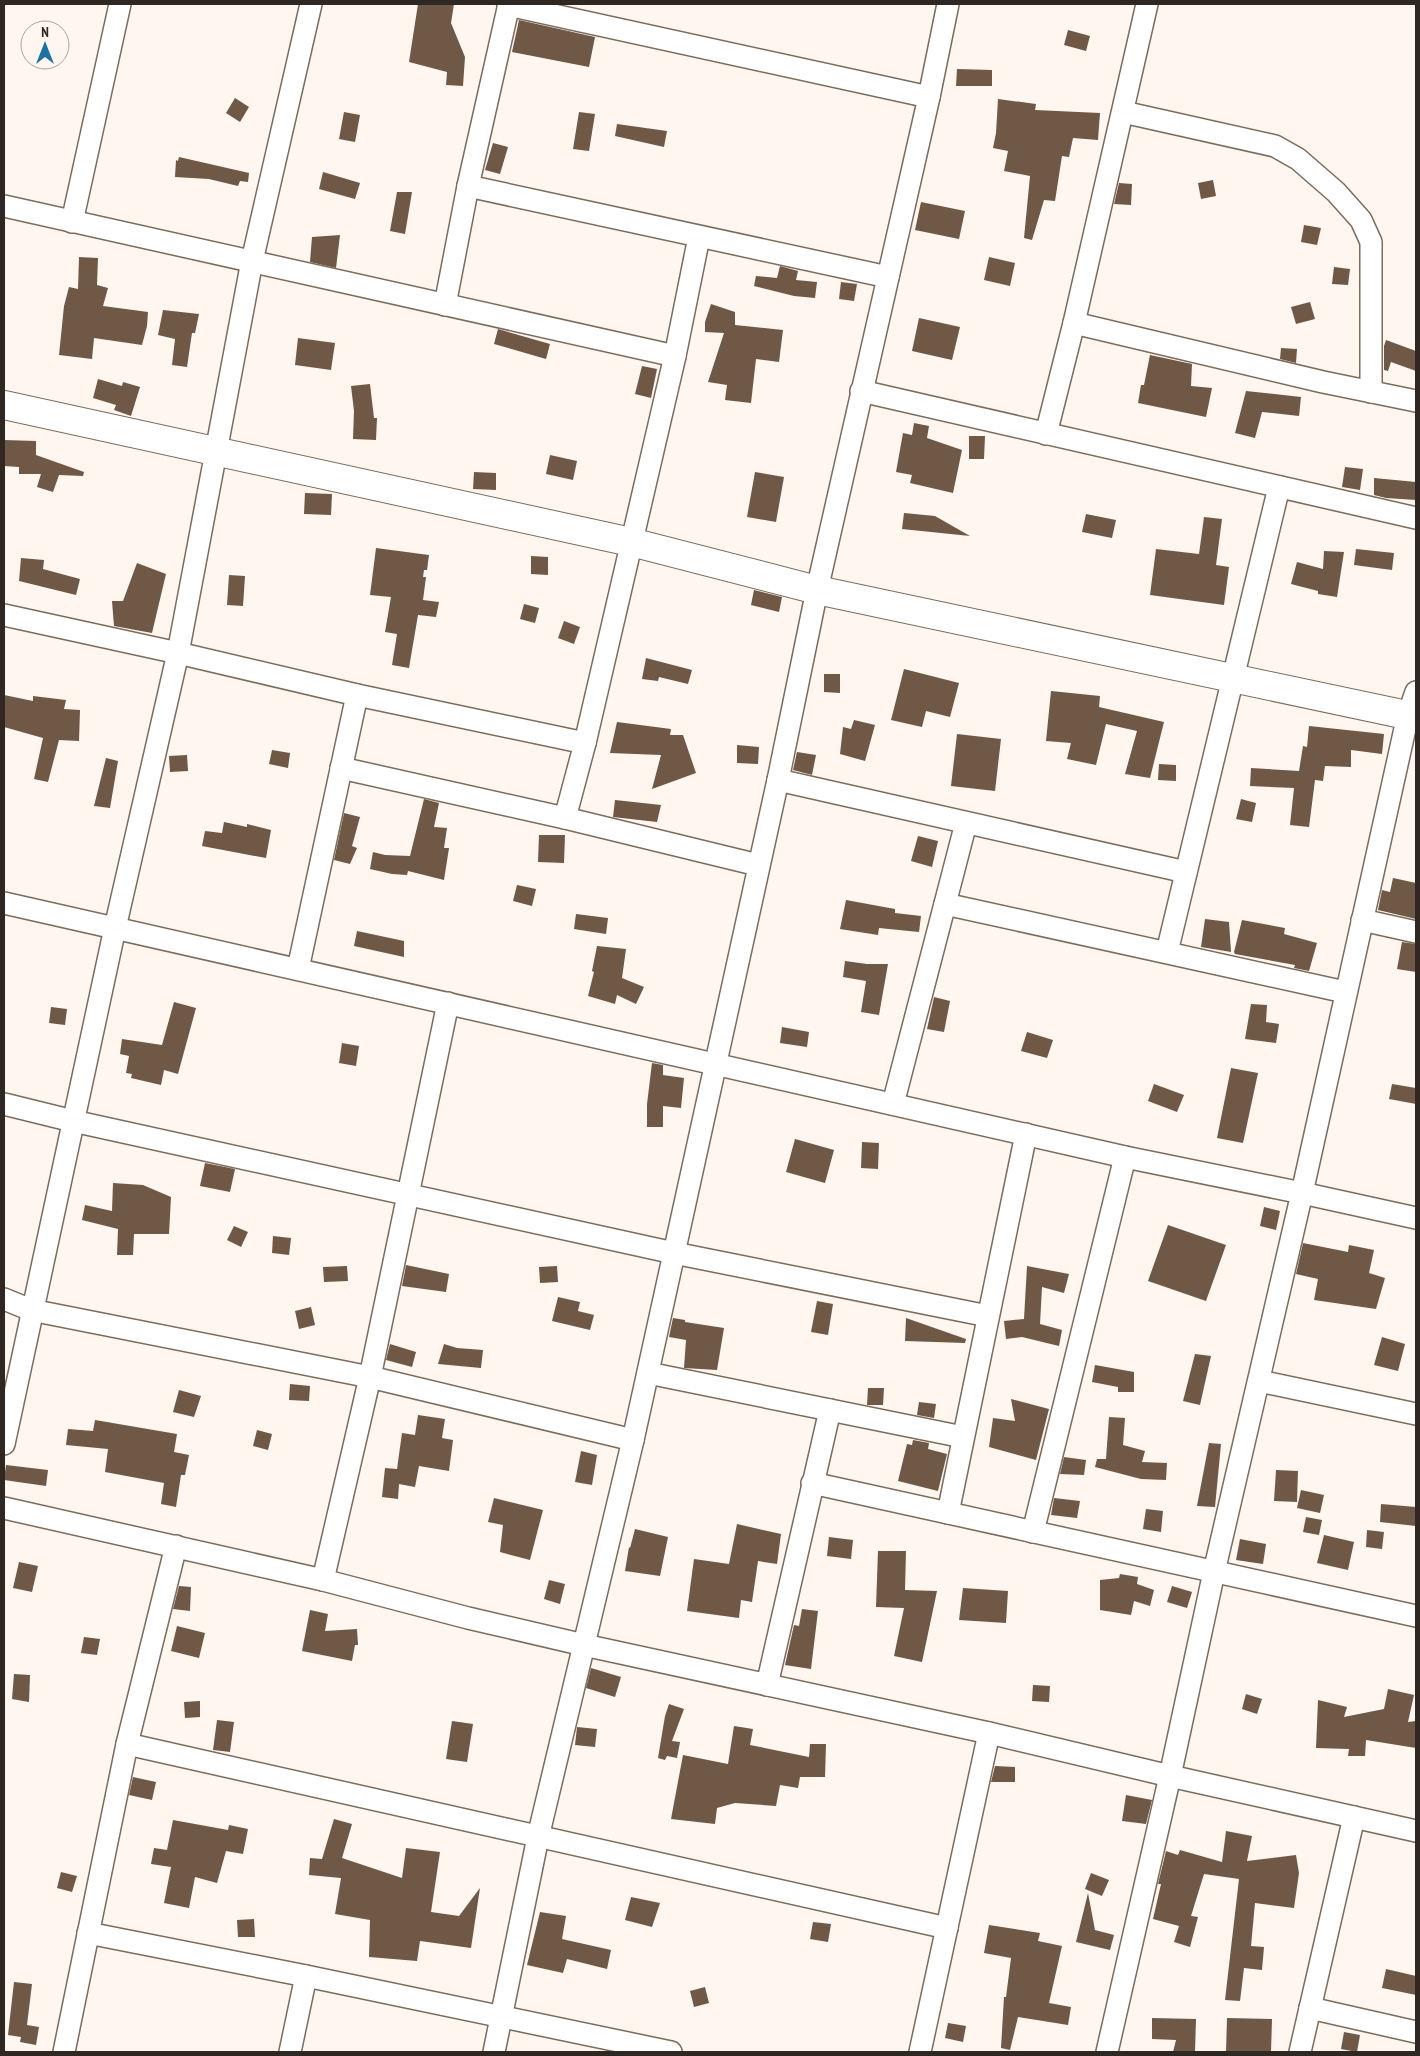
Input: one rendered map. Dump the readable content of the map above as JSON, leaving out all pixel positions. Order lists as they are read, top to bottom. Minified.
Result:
{"north":"top"}
